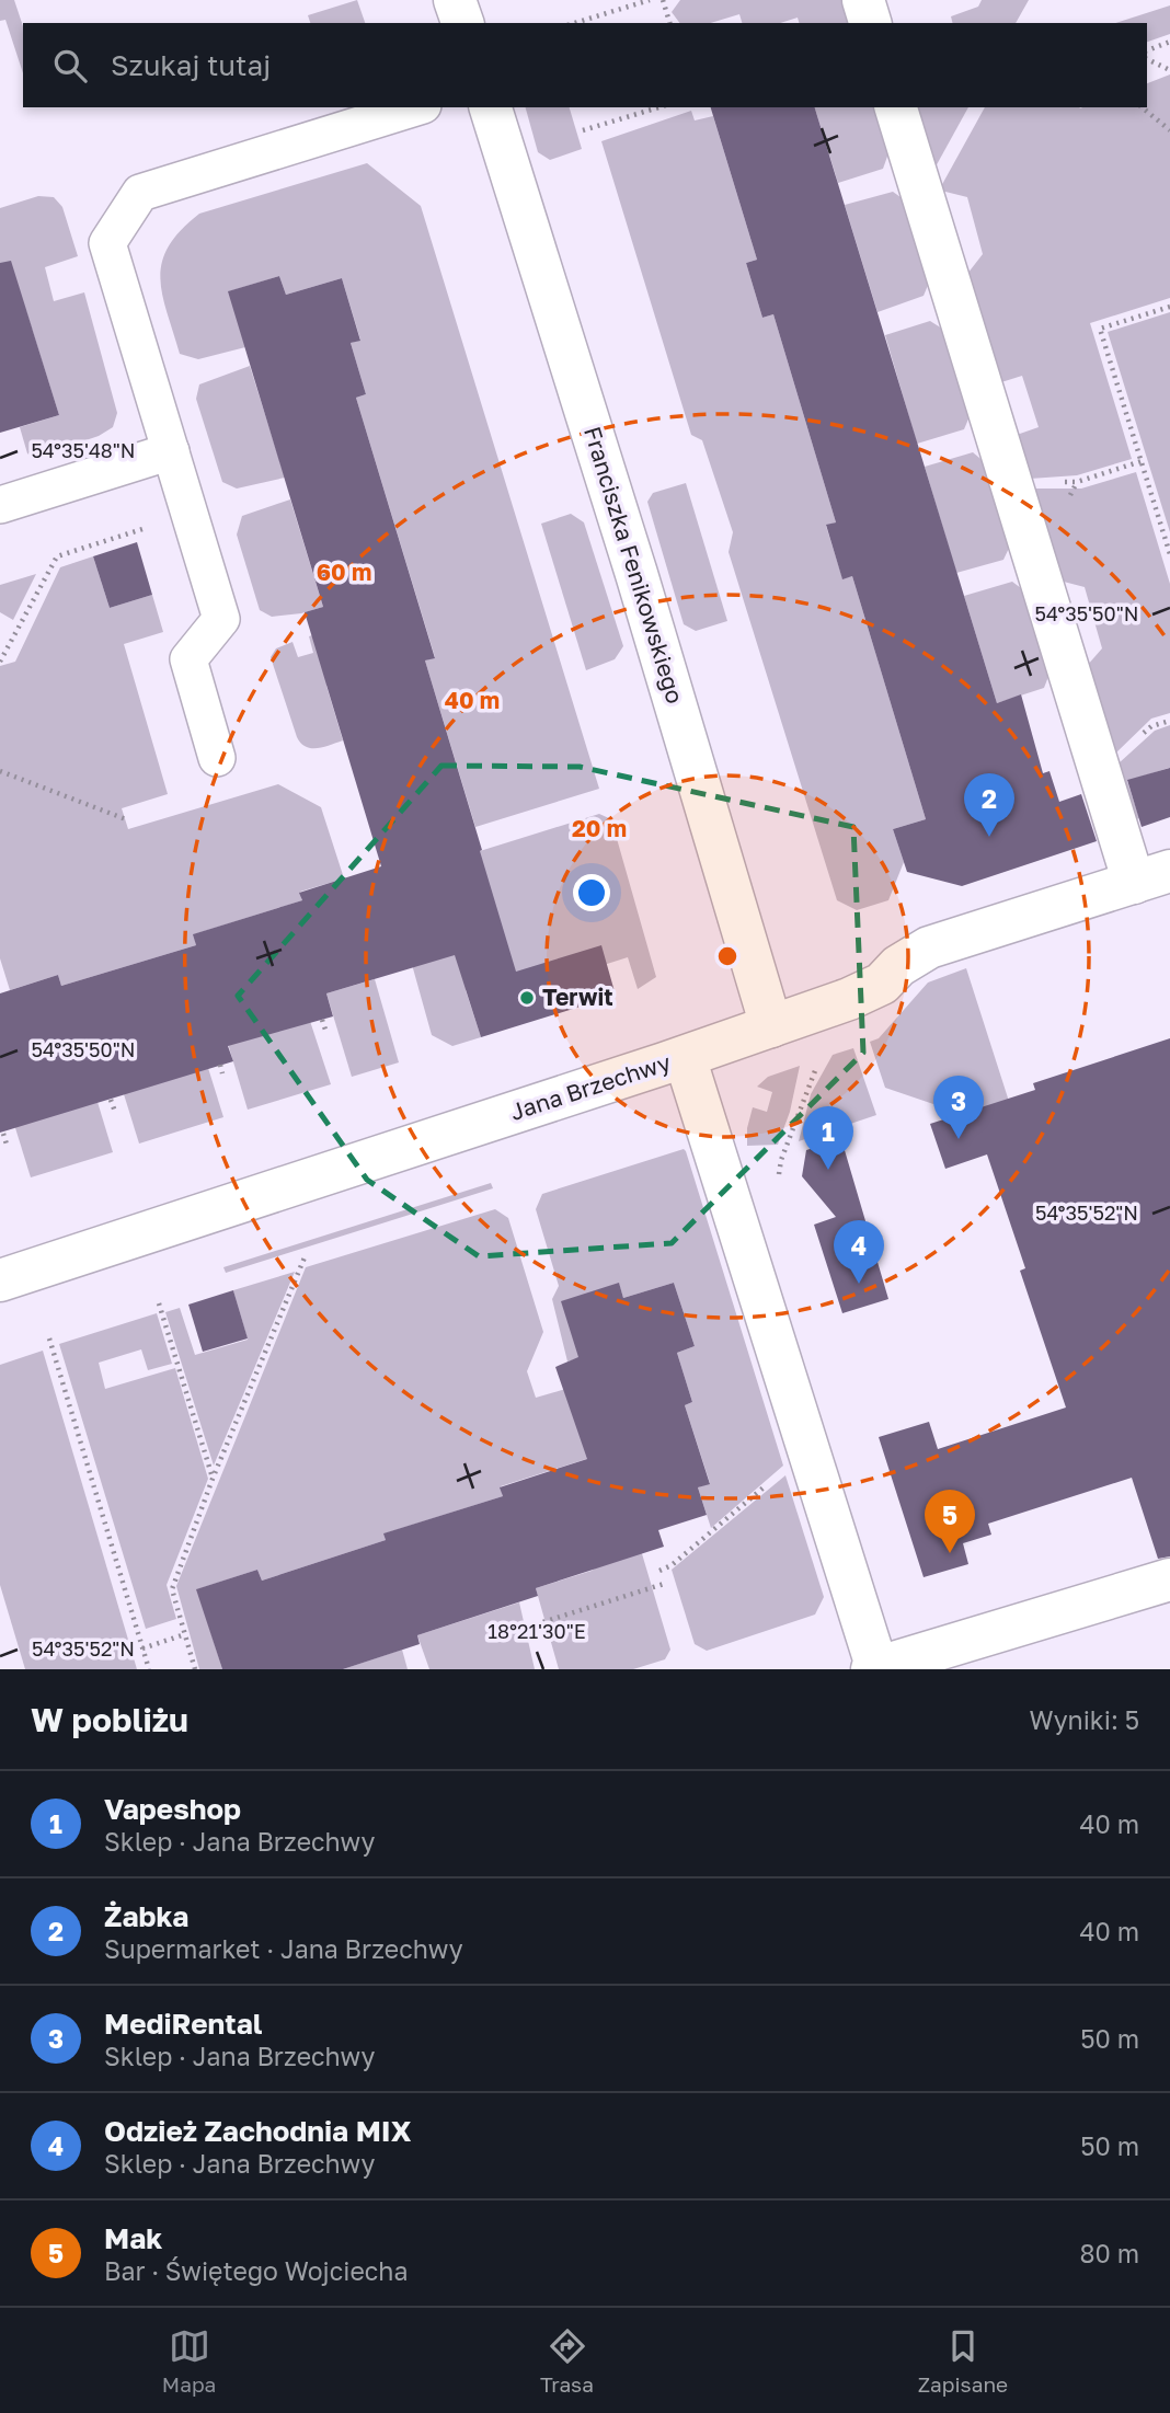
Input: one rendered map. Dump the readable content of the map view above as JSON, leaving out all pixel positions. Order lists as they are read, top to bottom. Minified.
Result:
{"streets":{"street":["Franciszka Fenikowskiego","Jana Brzechwy"]},"crossings":[["Franciszka Fenikowskiego","Jana Brzechwy"]],"places":["Terwit"],"page":{"search":"Szukaj tutaj","pins":["2","3","1","4","5"],"heading":["W pobliżu","Wyniki: 5"],"list":[{"mark":"1","name":"Vapeshop","note":"Sklep · Jana Brzechwy","value":"40 m"},{"mark":"2","name":"Żabka","note":"Supermarket · Jana Brzechwy","value":"40 m"},{"mark":"3","name":"MediRental","note":"Sklep · Jana Brzechwy","value":"50 m"},{"mark":"4","name":"Odzież Zachodnia MIX","note":"Sklep · Jana Brzechwy","value":"50 m"},{"mark":"5","name":"Mak","note":"Bar · Świętego Wojciecha","value":"80 m"}],"nav":["Mapa","Trasa","Zapisane"]},"coordinates":["54°35'48\"N","54°35'50\"N","54°35'52\"N","18°21'30\"E"],"rings":["60 m","40 m","20 m"]}
